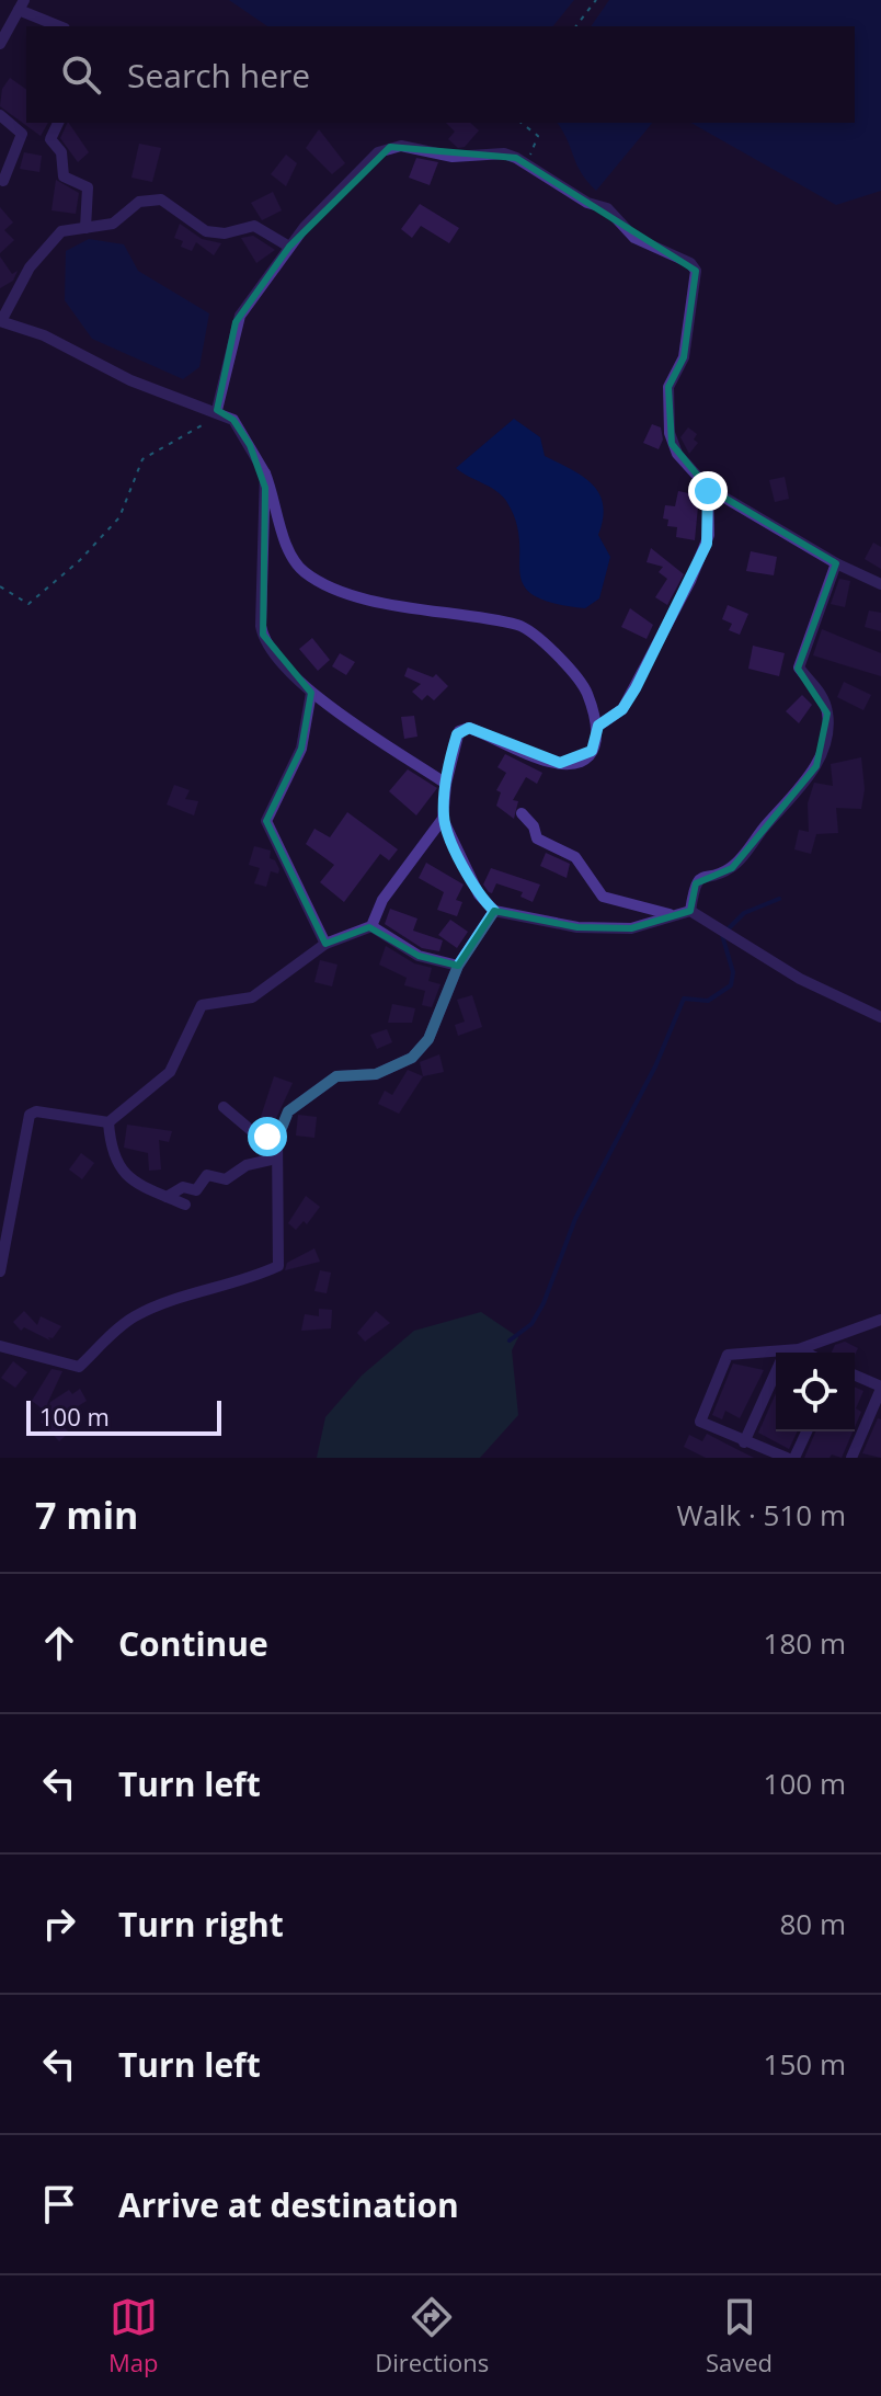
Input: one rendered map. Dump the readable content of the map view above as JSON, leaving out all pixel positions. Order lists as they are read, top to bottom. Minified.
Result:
{"scale_bar":"100 m","page":{"search":"Search here","scale":"100 m","heading":["7 min","Walk · 510 m"],"list":[["Continue","180 m"],["Turn left","100 m"],["Turn right","80 m"],["Turn left","150 m"],"Arrive at destination"],"nav":["Map","Directions","Saved"]}}
